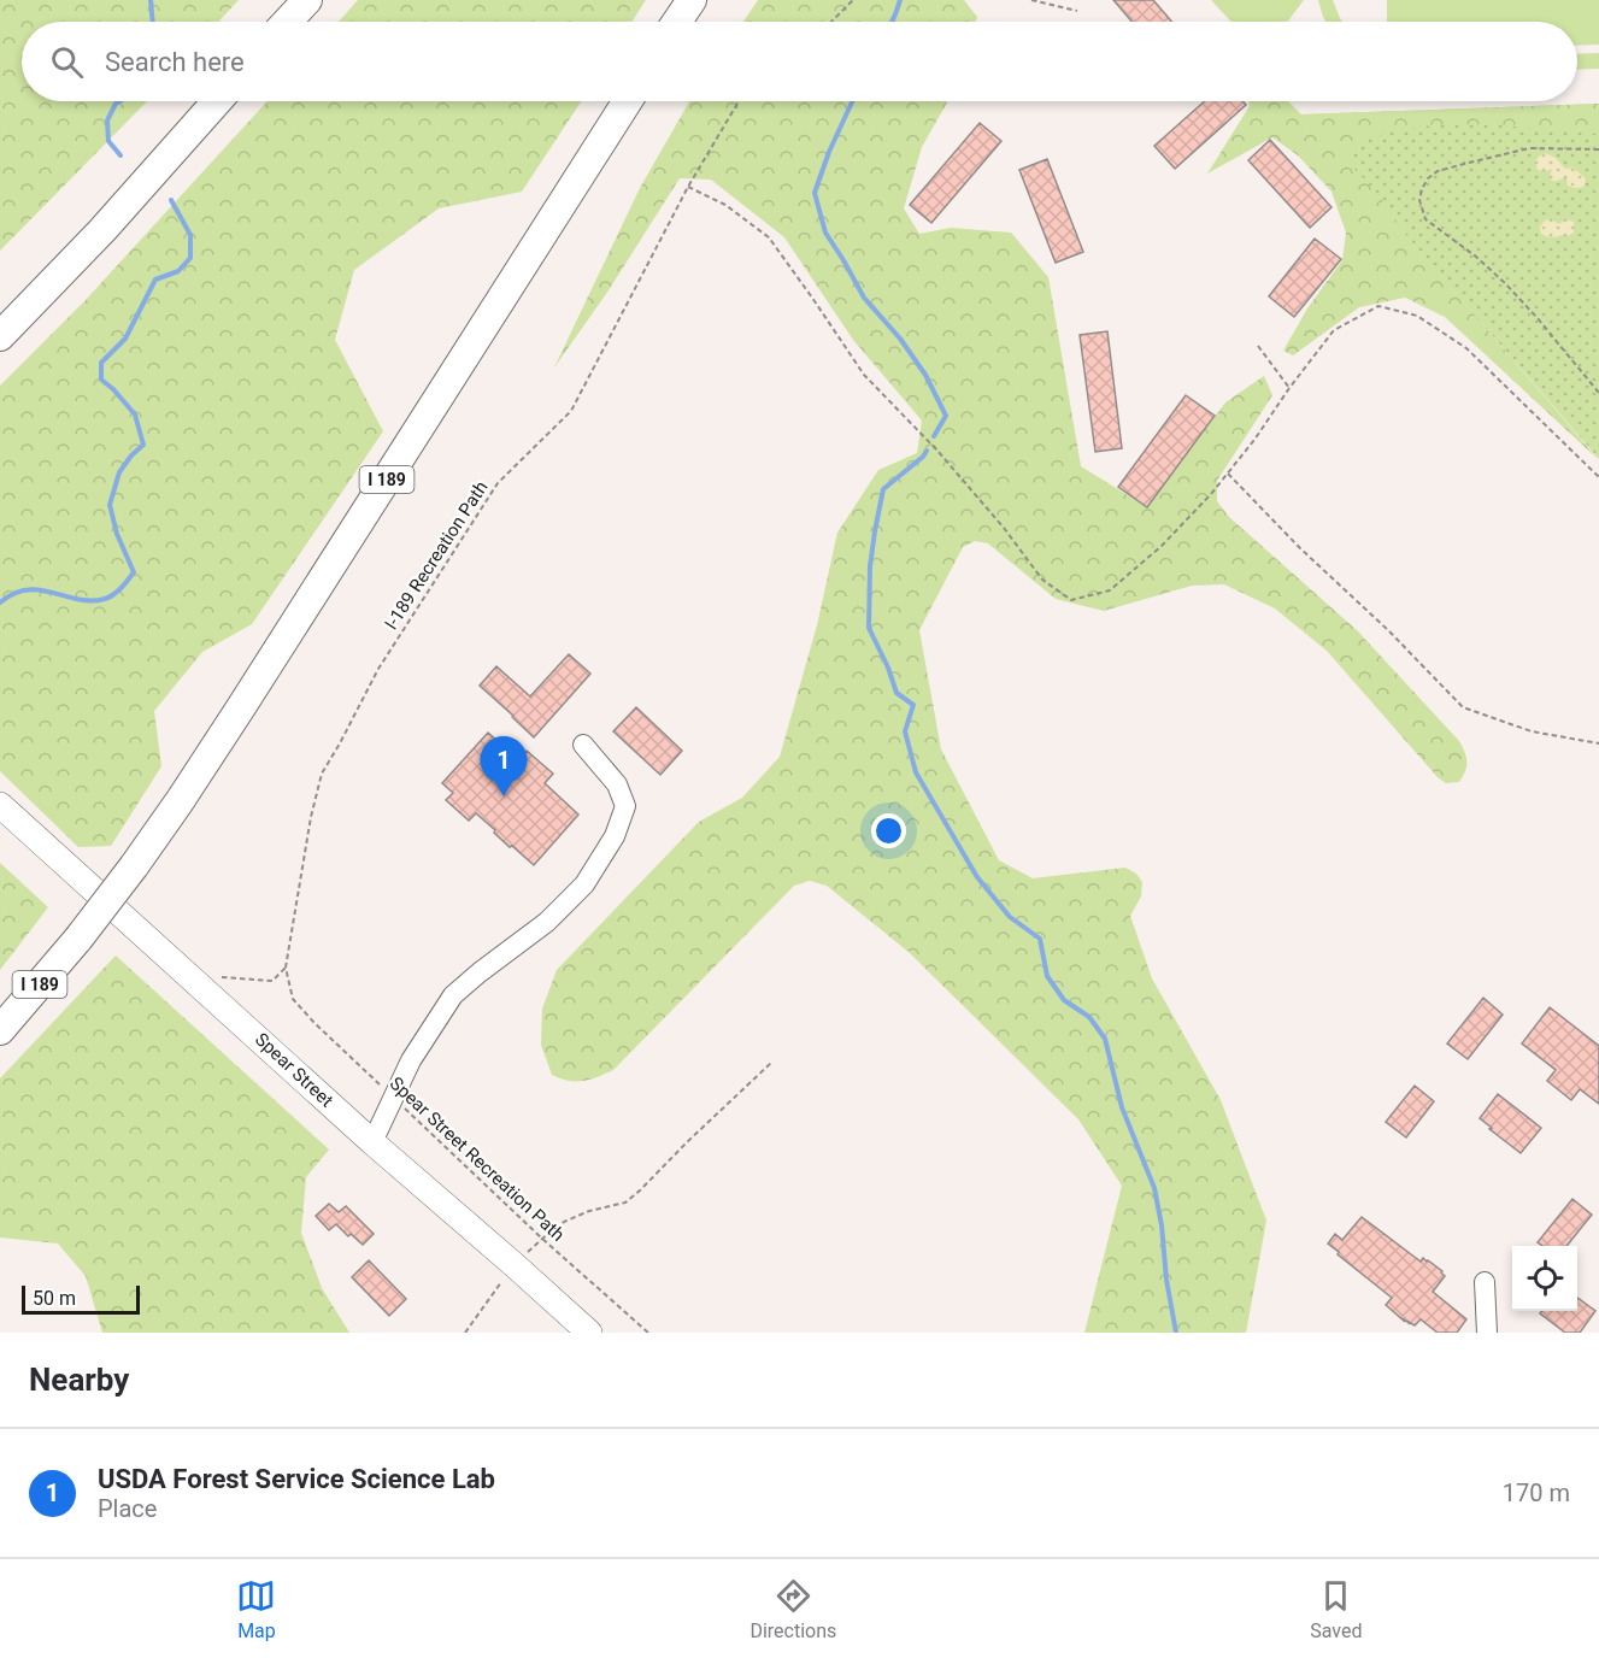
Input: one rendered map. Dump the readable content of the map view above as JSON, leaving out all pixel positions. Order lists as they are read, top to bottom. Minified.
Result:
{"streets":{"highway":["I 189"],"main road":["Spear Street"],"path":["I-189 Recreation Path","Spear Street Recreation Path"]},"crossings":[["I-189 Recreation Path","Spear Street Recreation Path"]],"scale_bar":"50 m","page":{"search":"Search here","pins":"1","scale":"50 m","heading":"Nearby","list":[{"mark":"1","name":"USDA Forest Service Science Lab","note":"Place","value":"170 m"}],"nav":["Map","Directions","Saved"]}}
